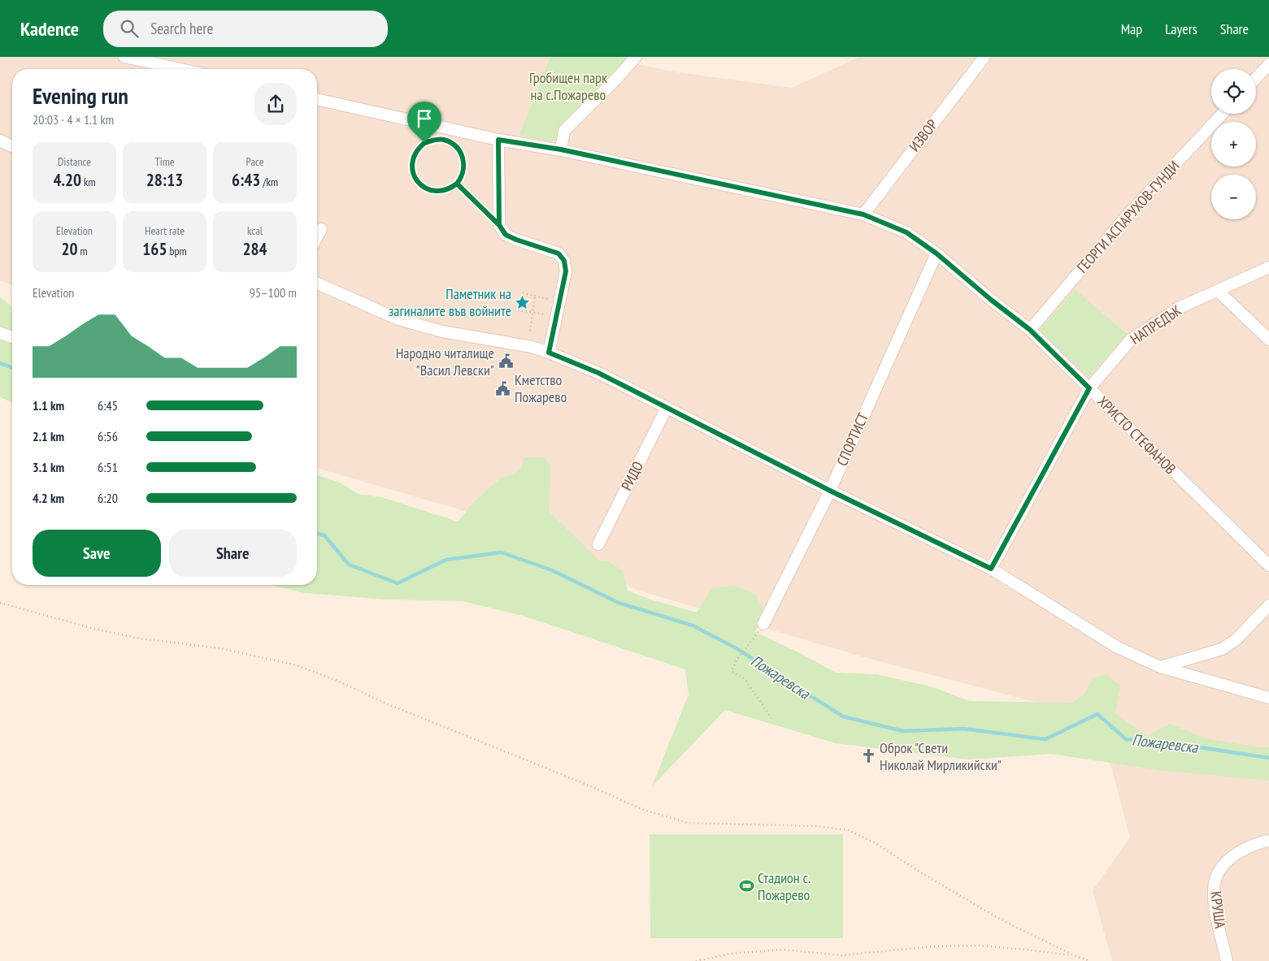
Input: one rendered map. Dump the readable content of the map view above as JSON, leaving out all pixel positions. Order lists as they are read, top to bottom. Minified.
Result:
{"streets":{"street":["ИЗВОР","ГЕОРГИ АСПАРУХОВ-ГУНДИ","НАПРЕДЪК","ХРИСТО СТЕФАНОВ","СПОРТИСТ","РИДО","КРУША"]},"crossings":[["ИЗВОР","ХРИСТО СТЕФАНОВ"],["ГЕОРГИ АСПАРУХОВ-ГУНДИ","ХРИСТО СТЕФАНОВ"],["НАПРЕДЪК","ХРИСТО СТЕФАНОВ"],["ХРИСТО СТЕФАНОВ","СПОРТИСТ"]],"water":["Пожаревска"],"parks":["Гробищен парк на с.Пожарево"],"places":{"place":["Паметник на загиналите във войните"],"public building":["Народно читалище \"Васил Левски\"","Кметство Пожарево"],"church":["Оброк \"Свети Николай Мирликийски\""],"sports":["Стадион с. Пожарево"]},"page":{"header":"Kadence","search":"Search here","nav":["Map","Layers","Share"],"map_buttons":["+","−"],"heading":["Evening run","20:03 · 4 × 1.1 km"],"stats":[["Distance","4.20 km"],["Time","28:13"],["Pace","6:43 /km"],["Elevation","20 m"],["Heart rate","165 bpm"],["kcal","284"]],"chart":["Elevation","95–100 m"],"list":[{"name":"1.1 km","note":"6:45"},{"name":"2.1 km","note":"6:56"},{"name":"3.1 km","note":"6:51"},{"name":"4.2 km","note":"6:20"}],"buttons":["Save","Share"]}}
